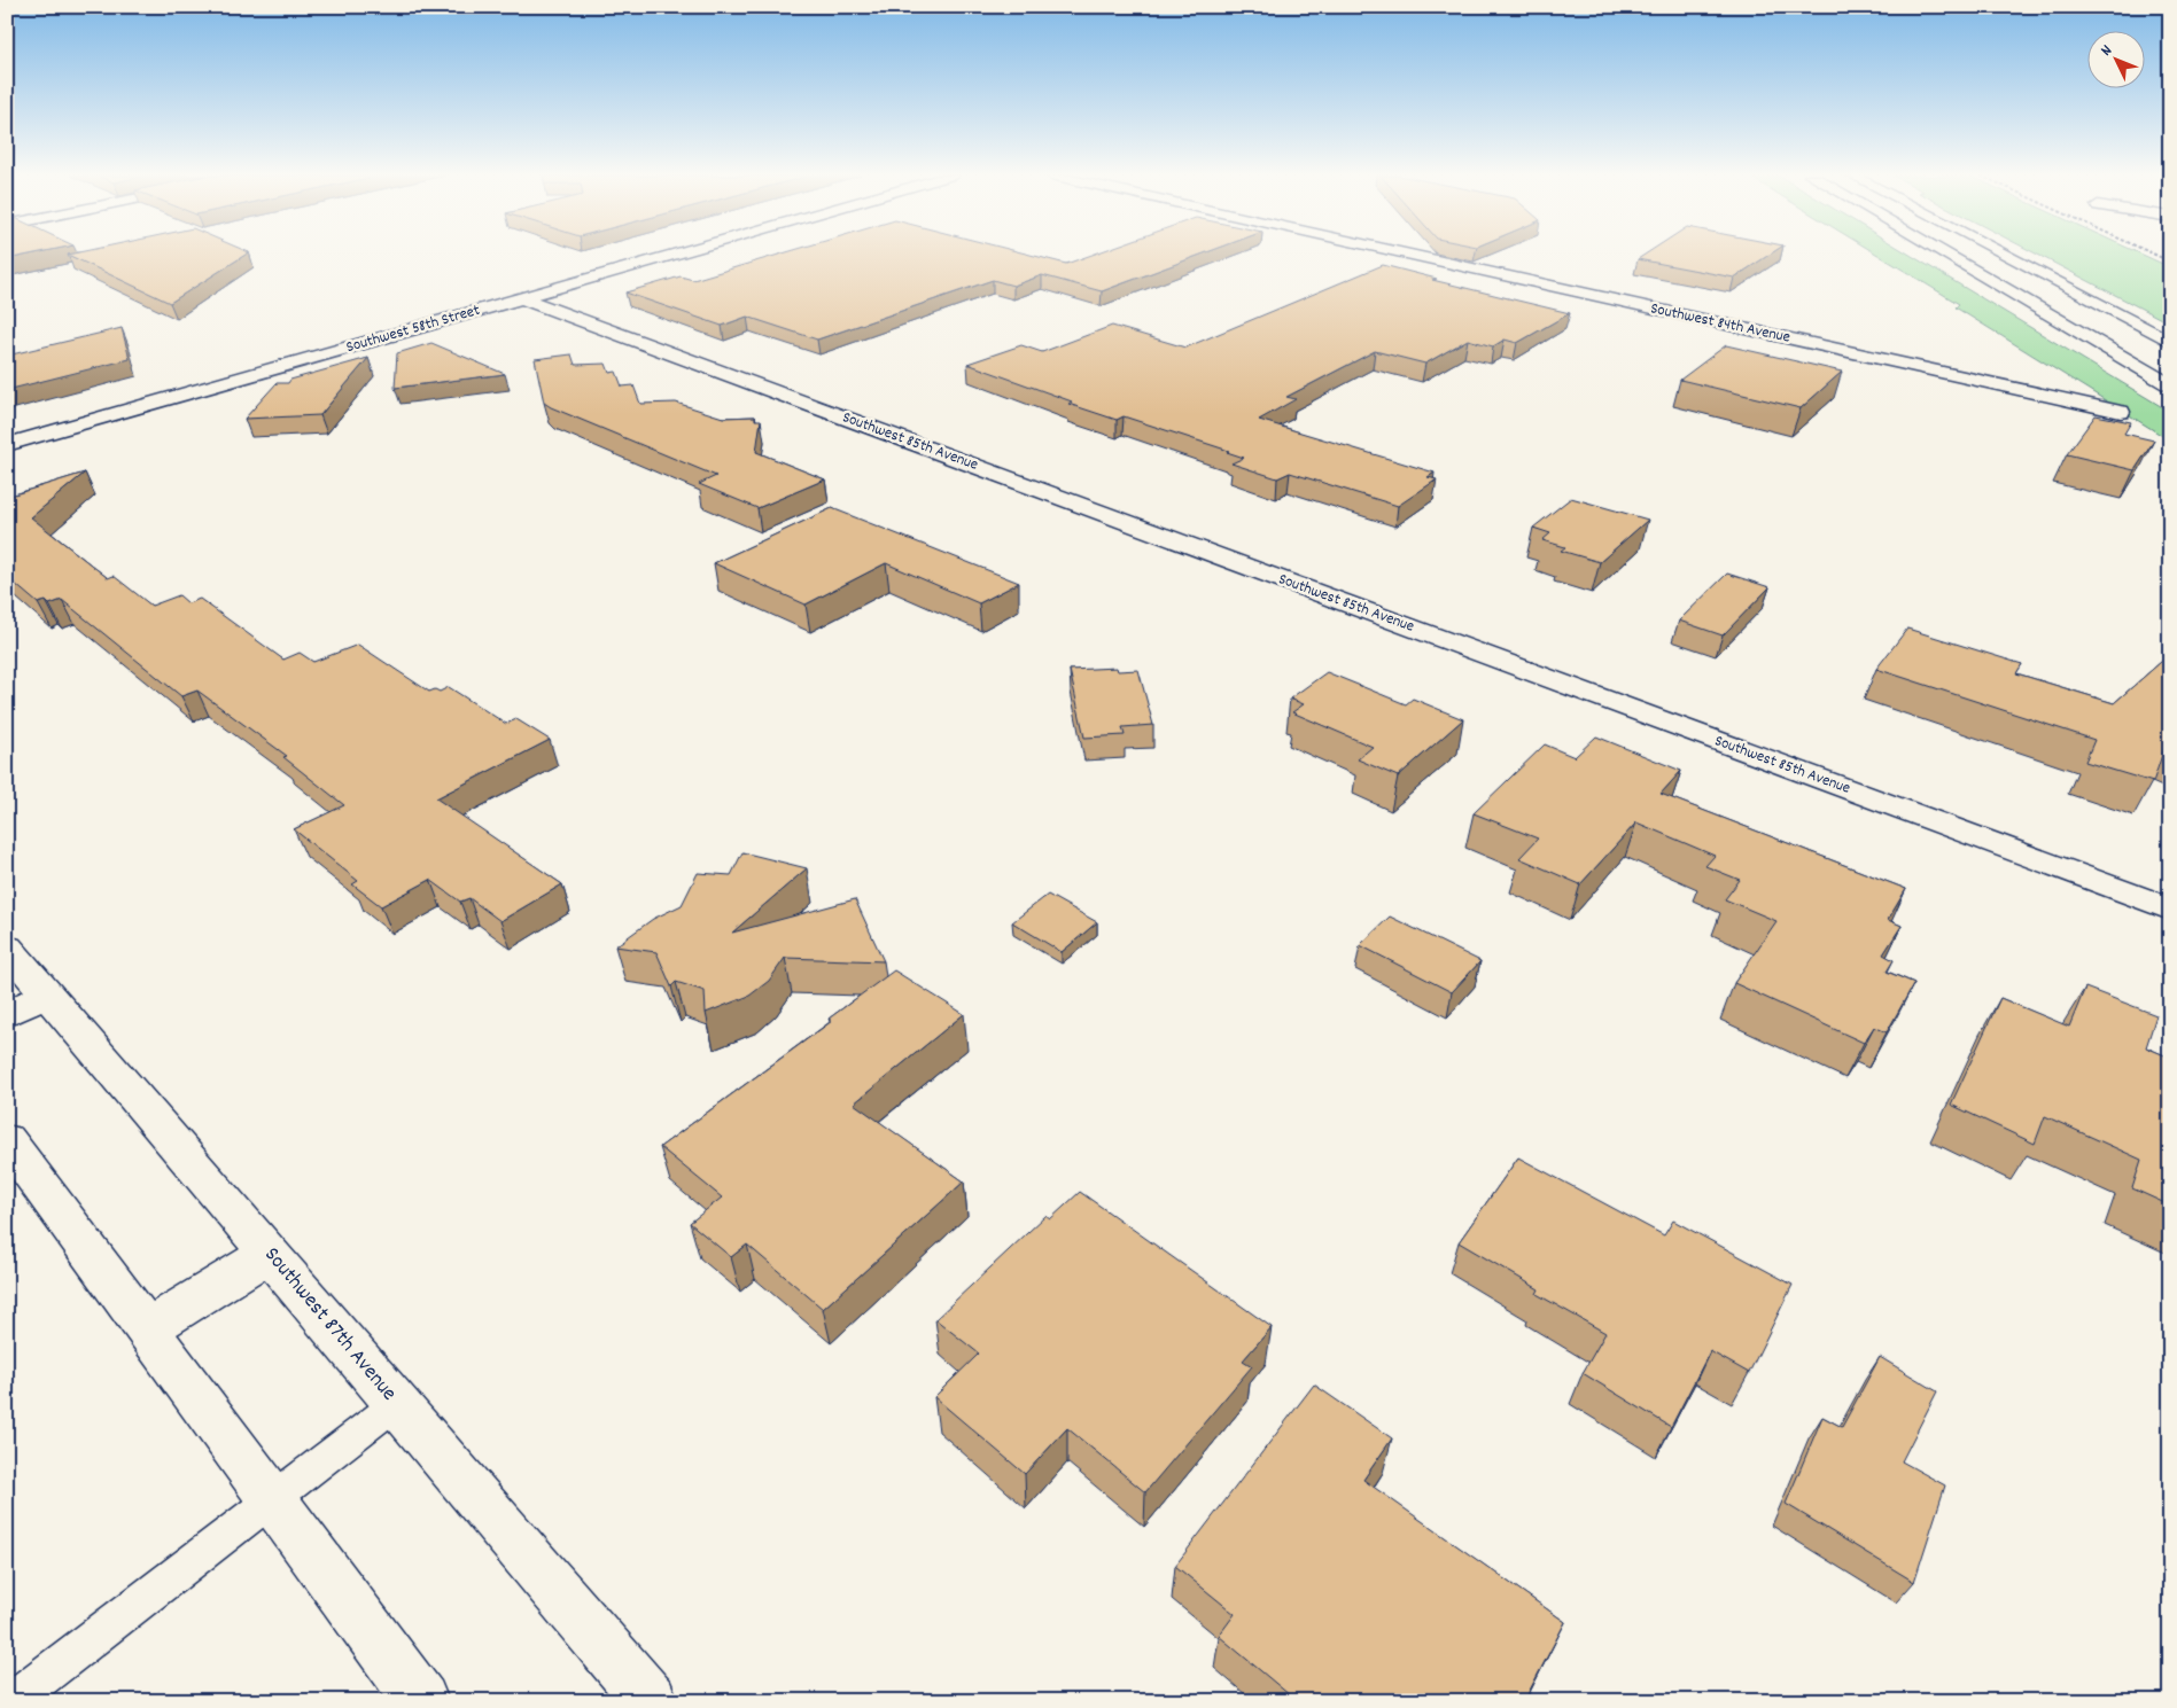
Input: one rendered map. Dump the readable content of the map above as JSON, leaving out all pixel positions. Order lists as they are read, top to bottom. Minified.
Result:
{"streets":{"main road":["Southwest 84th Avenue","Southwest 58th Street","Southwest 85th Avenue","Southwest 87th Avenue"]},"crossings":[["Southwest 58th Street","Southwest 85th Avenue"]],"north":"top left"}
